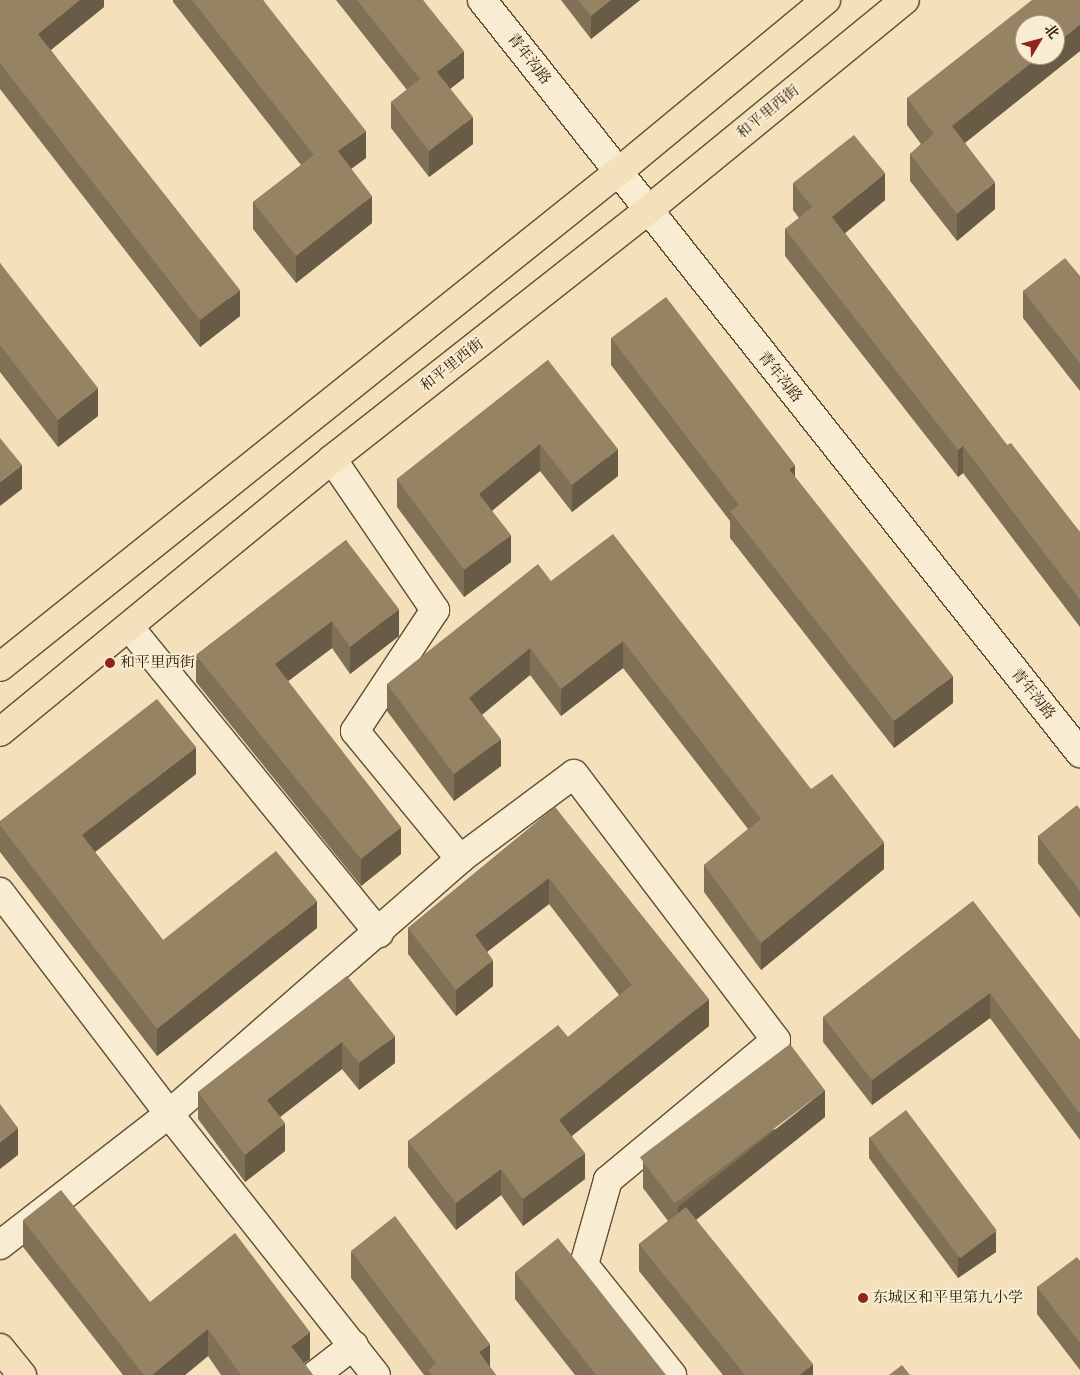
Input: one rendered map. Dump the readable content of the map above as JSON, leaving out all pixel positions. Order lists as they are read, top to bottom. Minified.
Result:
{"streets":{"main road":["和平里西街"],"street":["青年沟路"]},"crossings":[["青年沟路","和平里西街"]],"places":["和平里西街","东城区和平里第九小学"],"north":"top right"}
